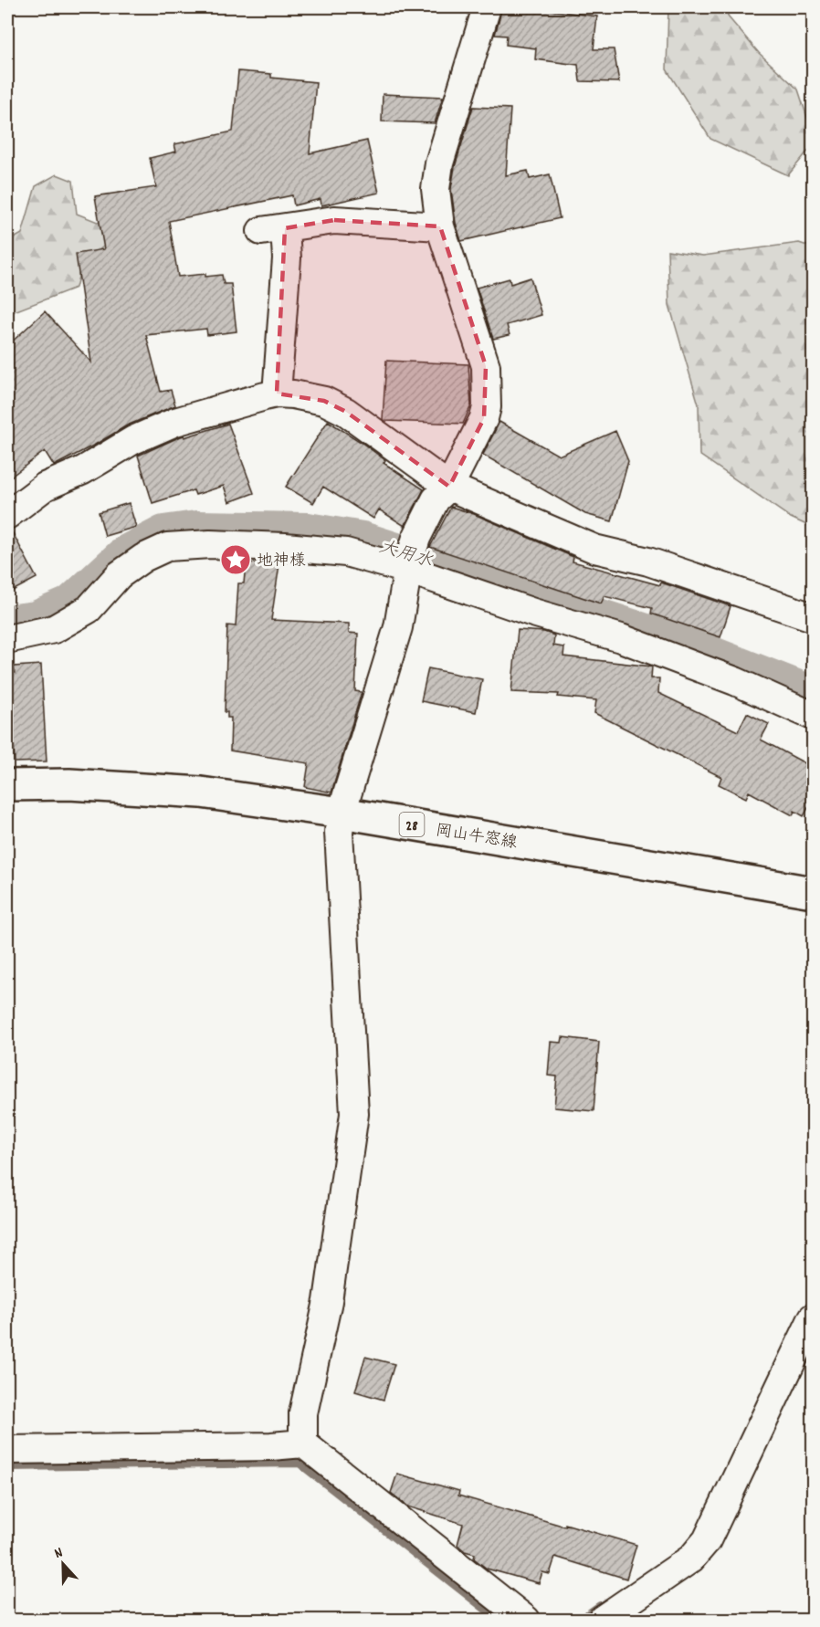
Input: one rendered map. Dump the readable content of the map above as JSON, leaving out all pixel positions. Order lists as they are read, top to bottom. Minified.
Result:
{"streets":{"main road":["28","岡山牛窓線"]},"water":["大用水"],"places":{"place":["地神様"]},"north":"top"}
